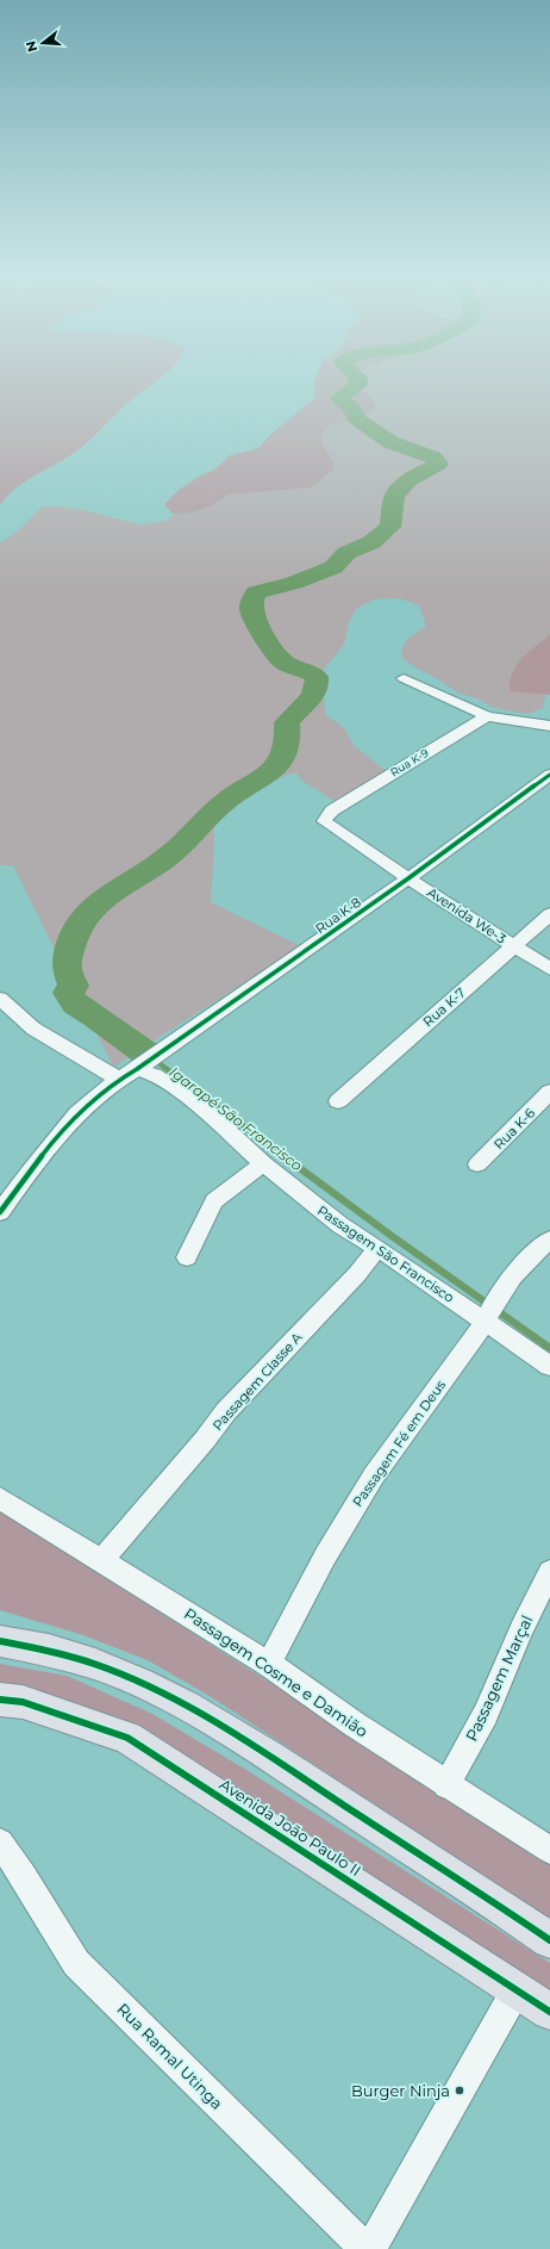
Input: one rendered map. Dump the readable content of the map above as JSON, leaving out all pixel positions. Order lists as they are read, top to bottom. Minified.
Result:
{"streets":{"main road":["Avenida João Paulo II"],"street":["Rua K-9","Rua K-8","Avenida We-3","Rua K-7","Rua K-6","Passagem São Francisco","Passagem Classe A","Passagem Fé em Deus","Passagem Cosme e Damião","Passagem Marçal","Rua Ramal Utinga"]},"crossings":[["Rua K-9","Avenida We-3"],["Rua K-8","Avenida We-3"],["Rua K-8","Passagem São Francisco"],["Avenida We-3","Rua K-7"],["Passagem São Francisco","Passagem Classe A"],["Passagem São Francisco","Passagem Fé em Deus"],["Passagem Classe A","Passagem Cosme e Damião"],["Passagem Fé em Deus","Passagem Cosme e Damião"],["Passagem Cosme e Damião","Passagem Marçal"]],"water":["Igarapé São Francisco"],"places":["Burger Ninja"],"north":"left"}
